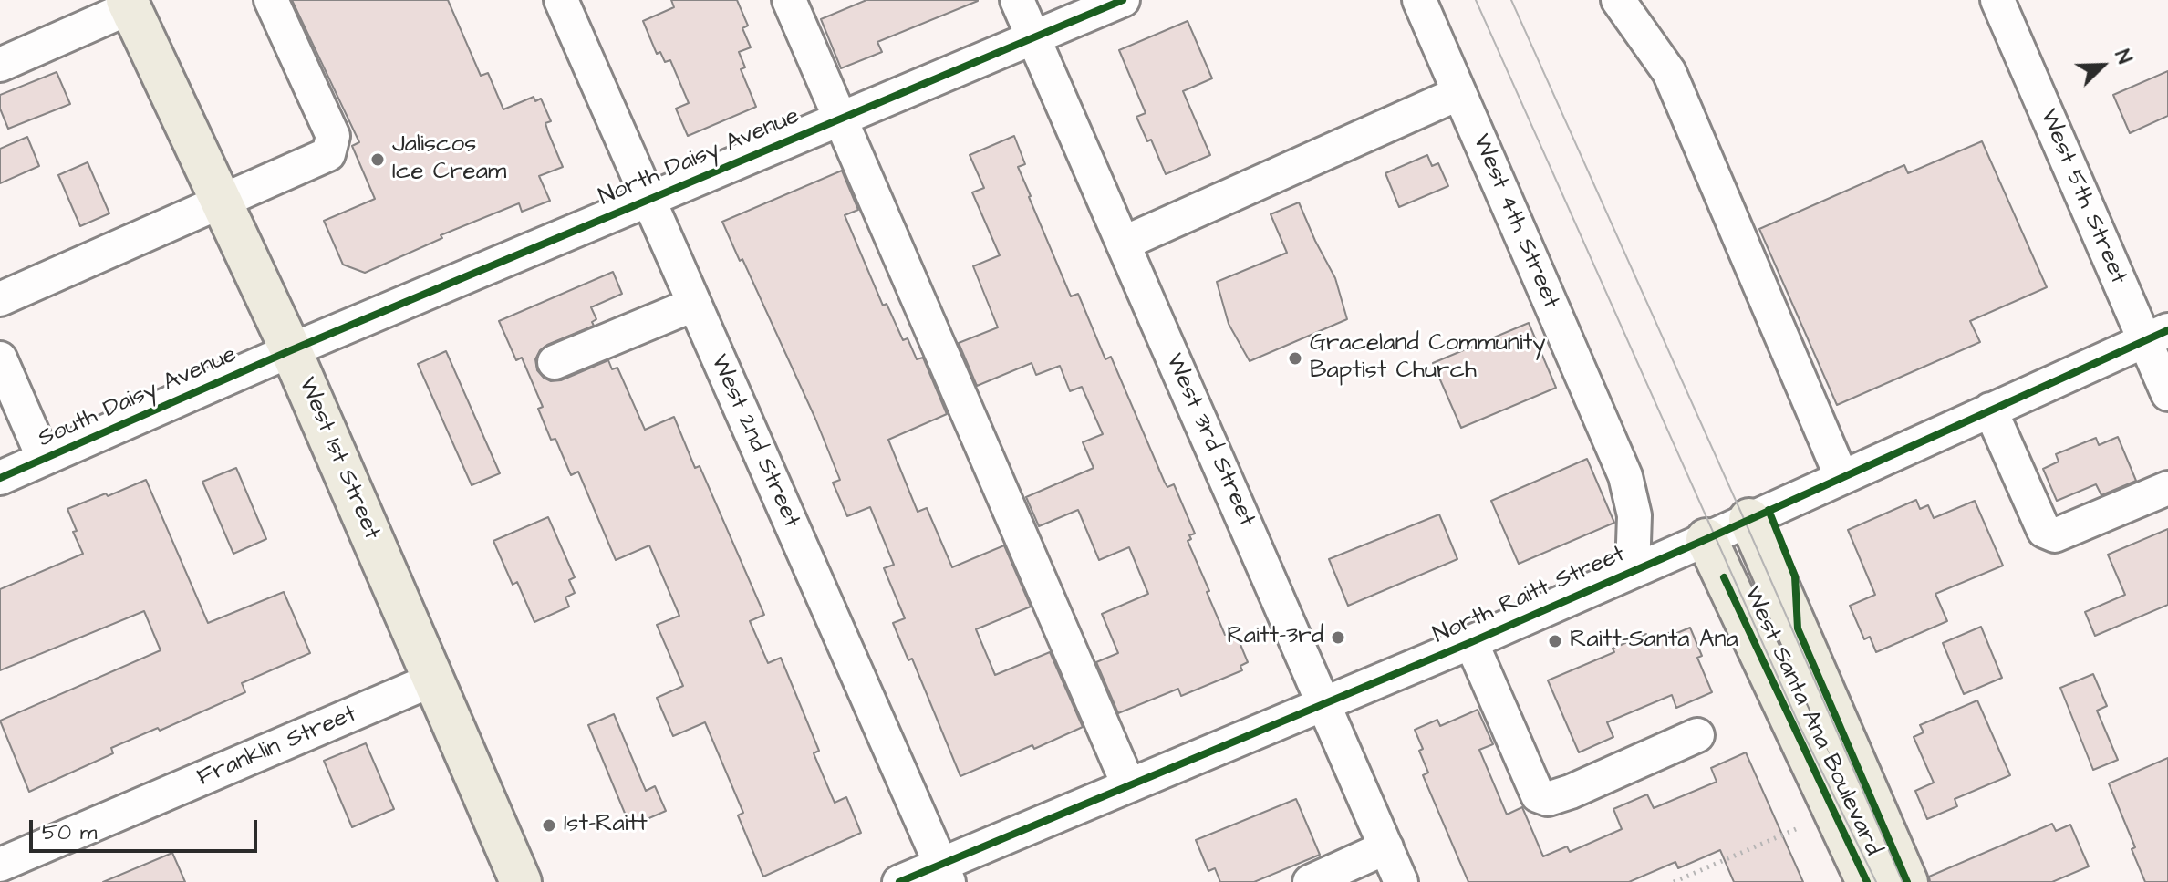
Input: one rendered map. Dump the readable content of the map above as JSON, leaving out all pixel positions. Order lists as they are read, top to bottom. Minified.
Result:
{"streets":{"main road":["West 1st Street","West Santa Ana Boulevard"],"street":["North Daisy Avenue","West 5th Street","West 4th Street","South Daisy Avenue","West 3rd Street","West 2nd Street","North Raitt Street","Franklin Street"]},"crossings":[["North Daisy Avenue","South Daisy Avenue"],["North Daisy Avenue","West 3rd Street"],["North Daisy Avenue","West 2nd Street"],["North Daisy Avenue","West 1st Street"],["West 5th Street","North Raitt Street"],["West 4th Street","North Raitt Street"],["South Daisy Avenue","West 1st Street"],["West 3rd Street","North Raitt Street"],["West 2nd Street","North Raitt Street"],["West 1st Street","Franklin Street"],["North Raitt Street","West Santa Ana Boulevard"]],"places":["Jaliscos Ice Cream","Graceland Community Baptist Church","Raitt-3rd","Raitt-Santa Ana","1st-Raitt"],"scale_bar":"50 m","north":"top right"}
